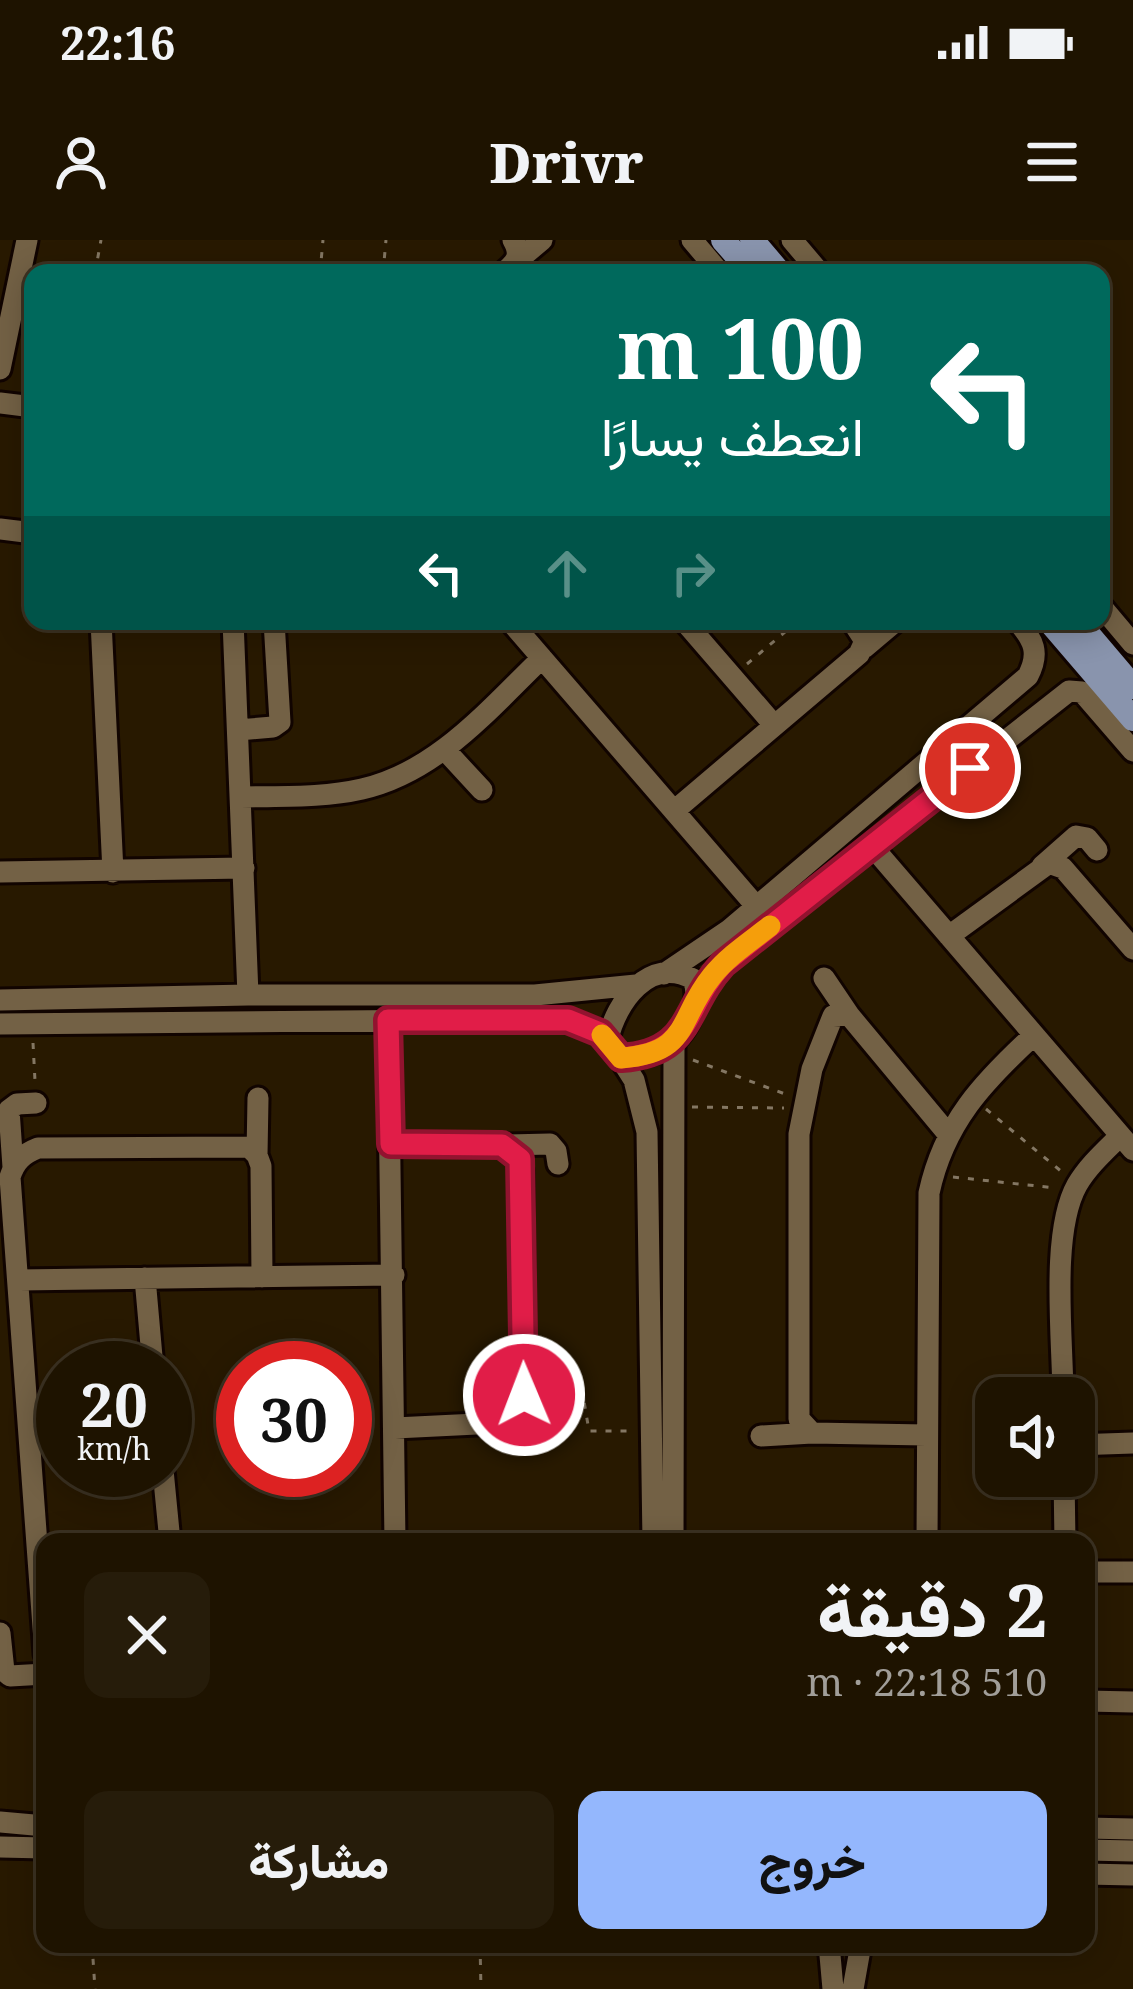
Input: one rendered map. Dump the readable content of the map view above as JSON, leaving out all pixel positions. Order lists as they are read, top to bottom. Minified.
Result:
{"page":{"status":"22:16","header":"Drivr","turn":["100 m","انعطف يسارًا"],"speed":"20 km/h","limit":"30","heading":["2 دقيقة","510 m · 22:18"],"buttons":["خروج","مشاركة"]}}
